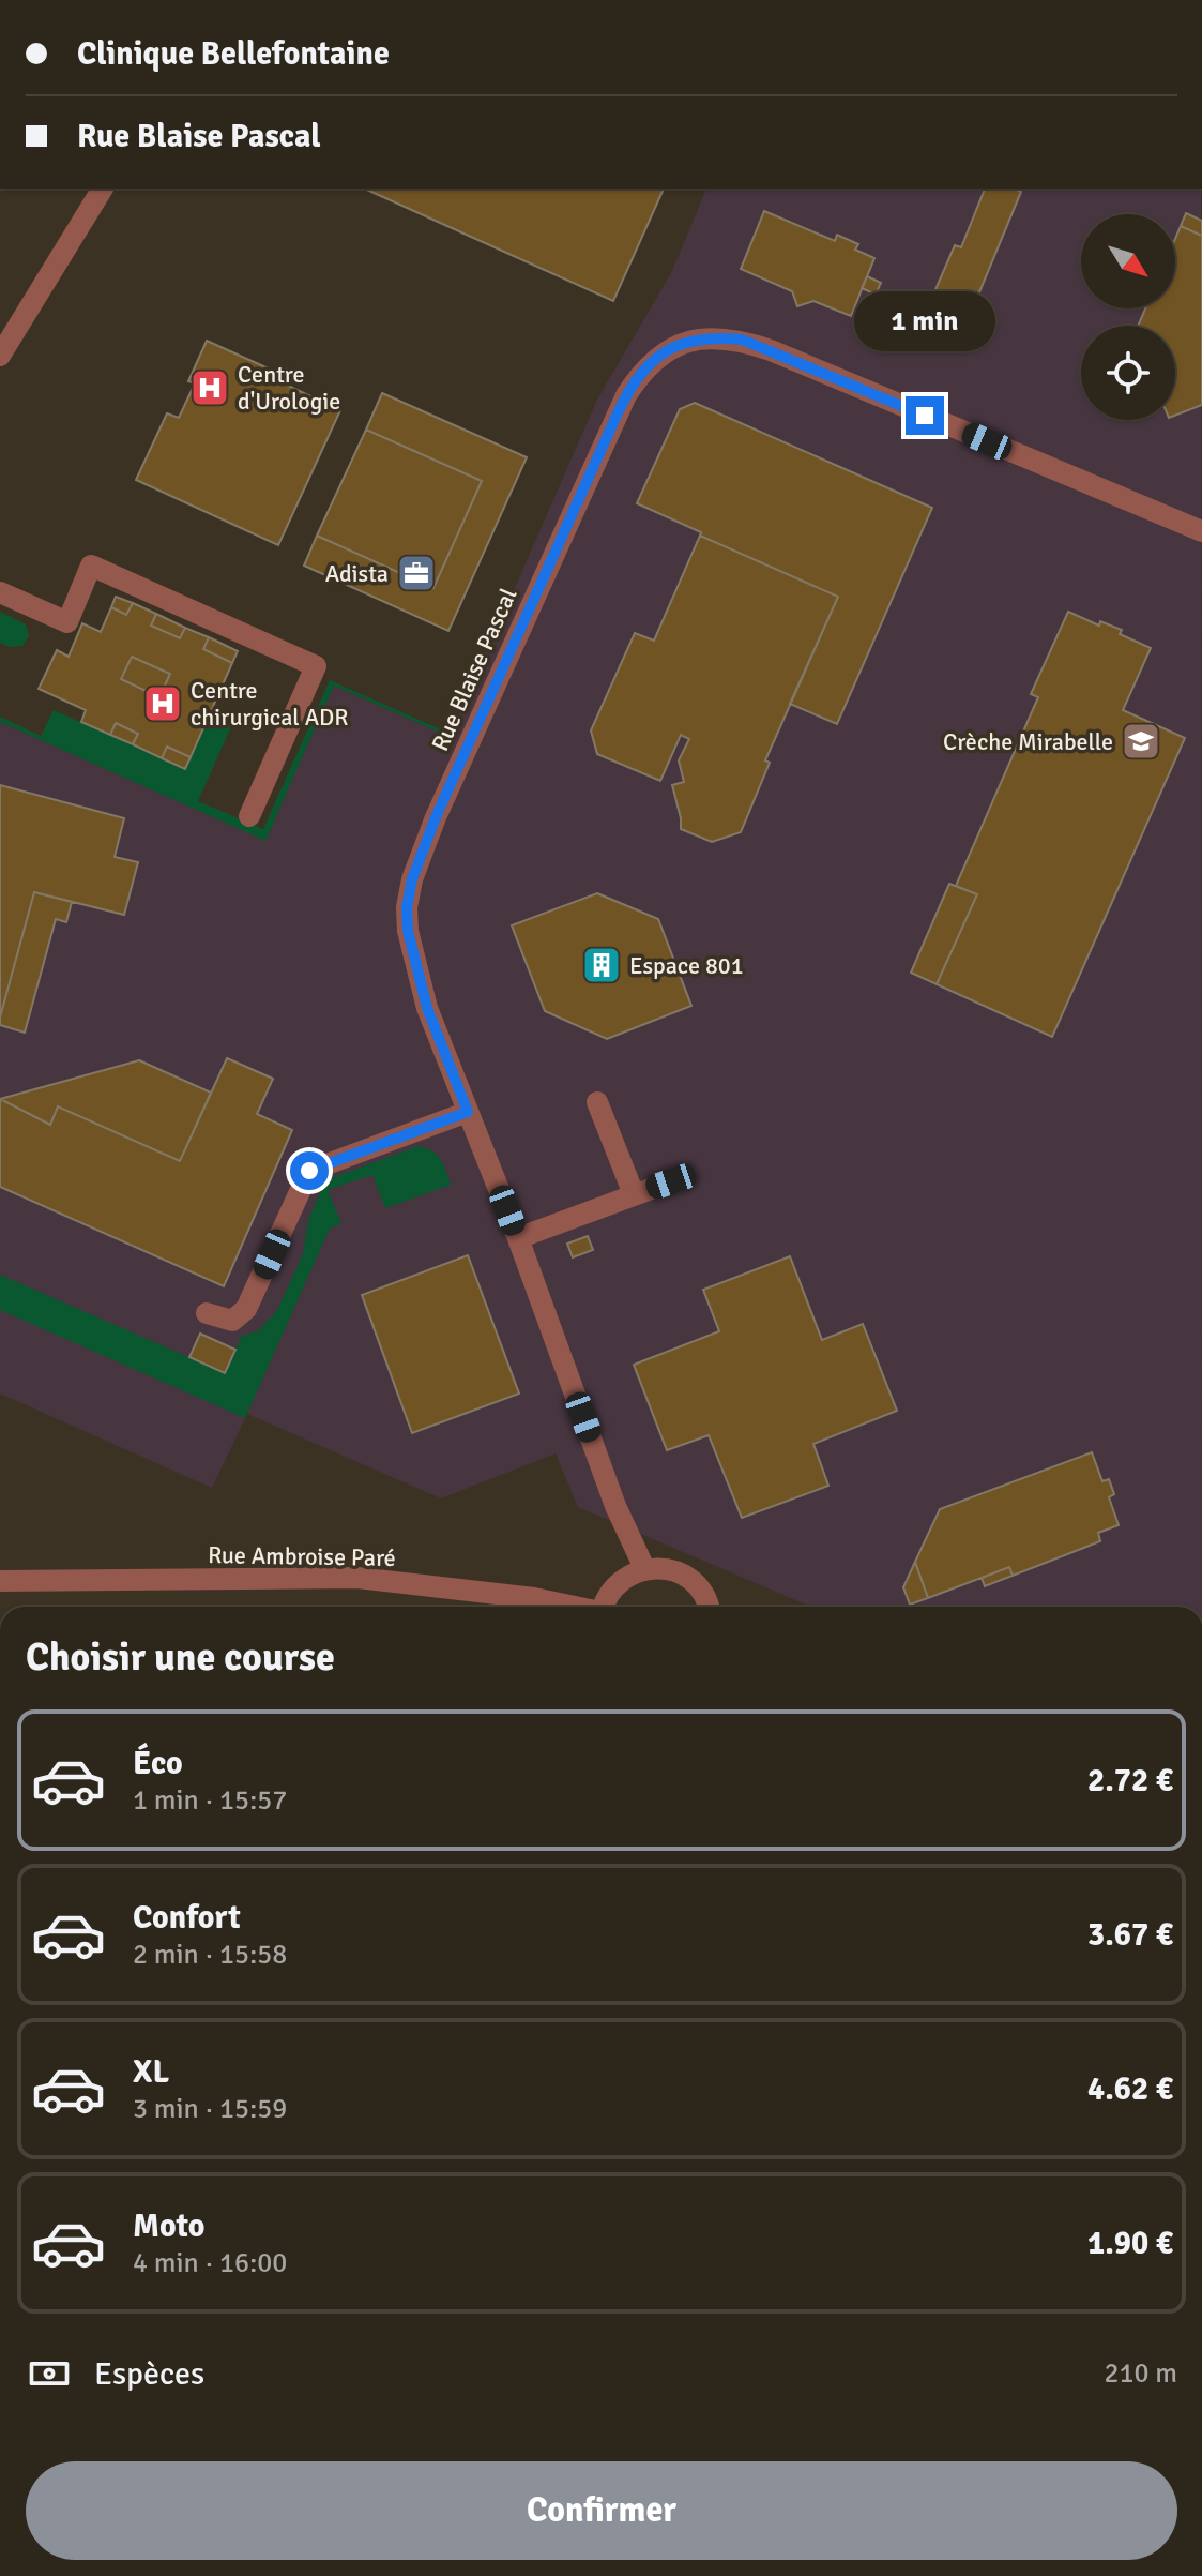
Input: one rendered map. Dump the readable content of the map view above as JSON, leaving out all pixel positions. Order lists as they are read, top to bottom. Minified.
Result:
{"streets":{"street":["Rue Blaise Pascal","Rue Ambroise Paré"]},"places":{"hospital":["Centre d'Urologie","Centre chirurgical ADR"],"office":["Adista"],"school or university":["Crèche Mirabelle"],"building":["Espace 801"]},"north":"bottom right","page":{"banner":["Clinique Bellefontaine","Rue Blaise Pascal"],"bubble":"1 min","heading":"Choisir une course","list":[{"name":"Éco","note":"1 min · 15:57","value":"2.72 €"},{"name":"Confort","note":"2 min · 15:58","value":"3.67 €"},{"name":"XL","note":"3 min · 15:59","value":"4.62 €"},{"name":"Moto","note":"4 min · 16:00","value":"1.90 €"}],"pay":["Espèces","210 m"],"buttons":"Confirmer"}}
